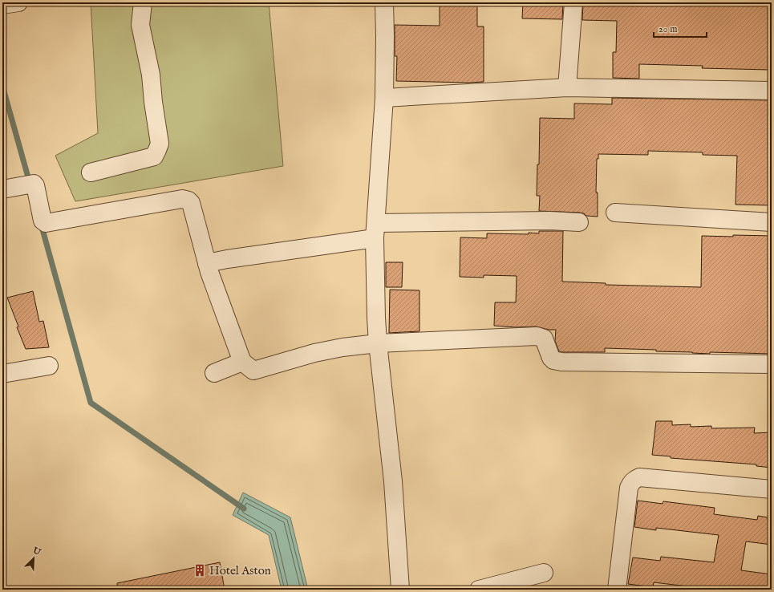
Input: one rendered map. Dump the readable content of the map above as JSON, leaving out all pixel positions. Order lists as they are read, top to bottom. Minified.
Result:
{"places":{"building":["Hotel Aston"]},"scale_bar":"20 m","north":"top right"}
